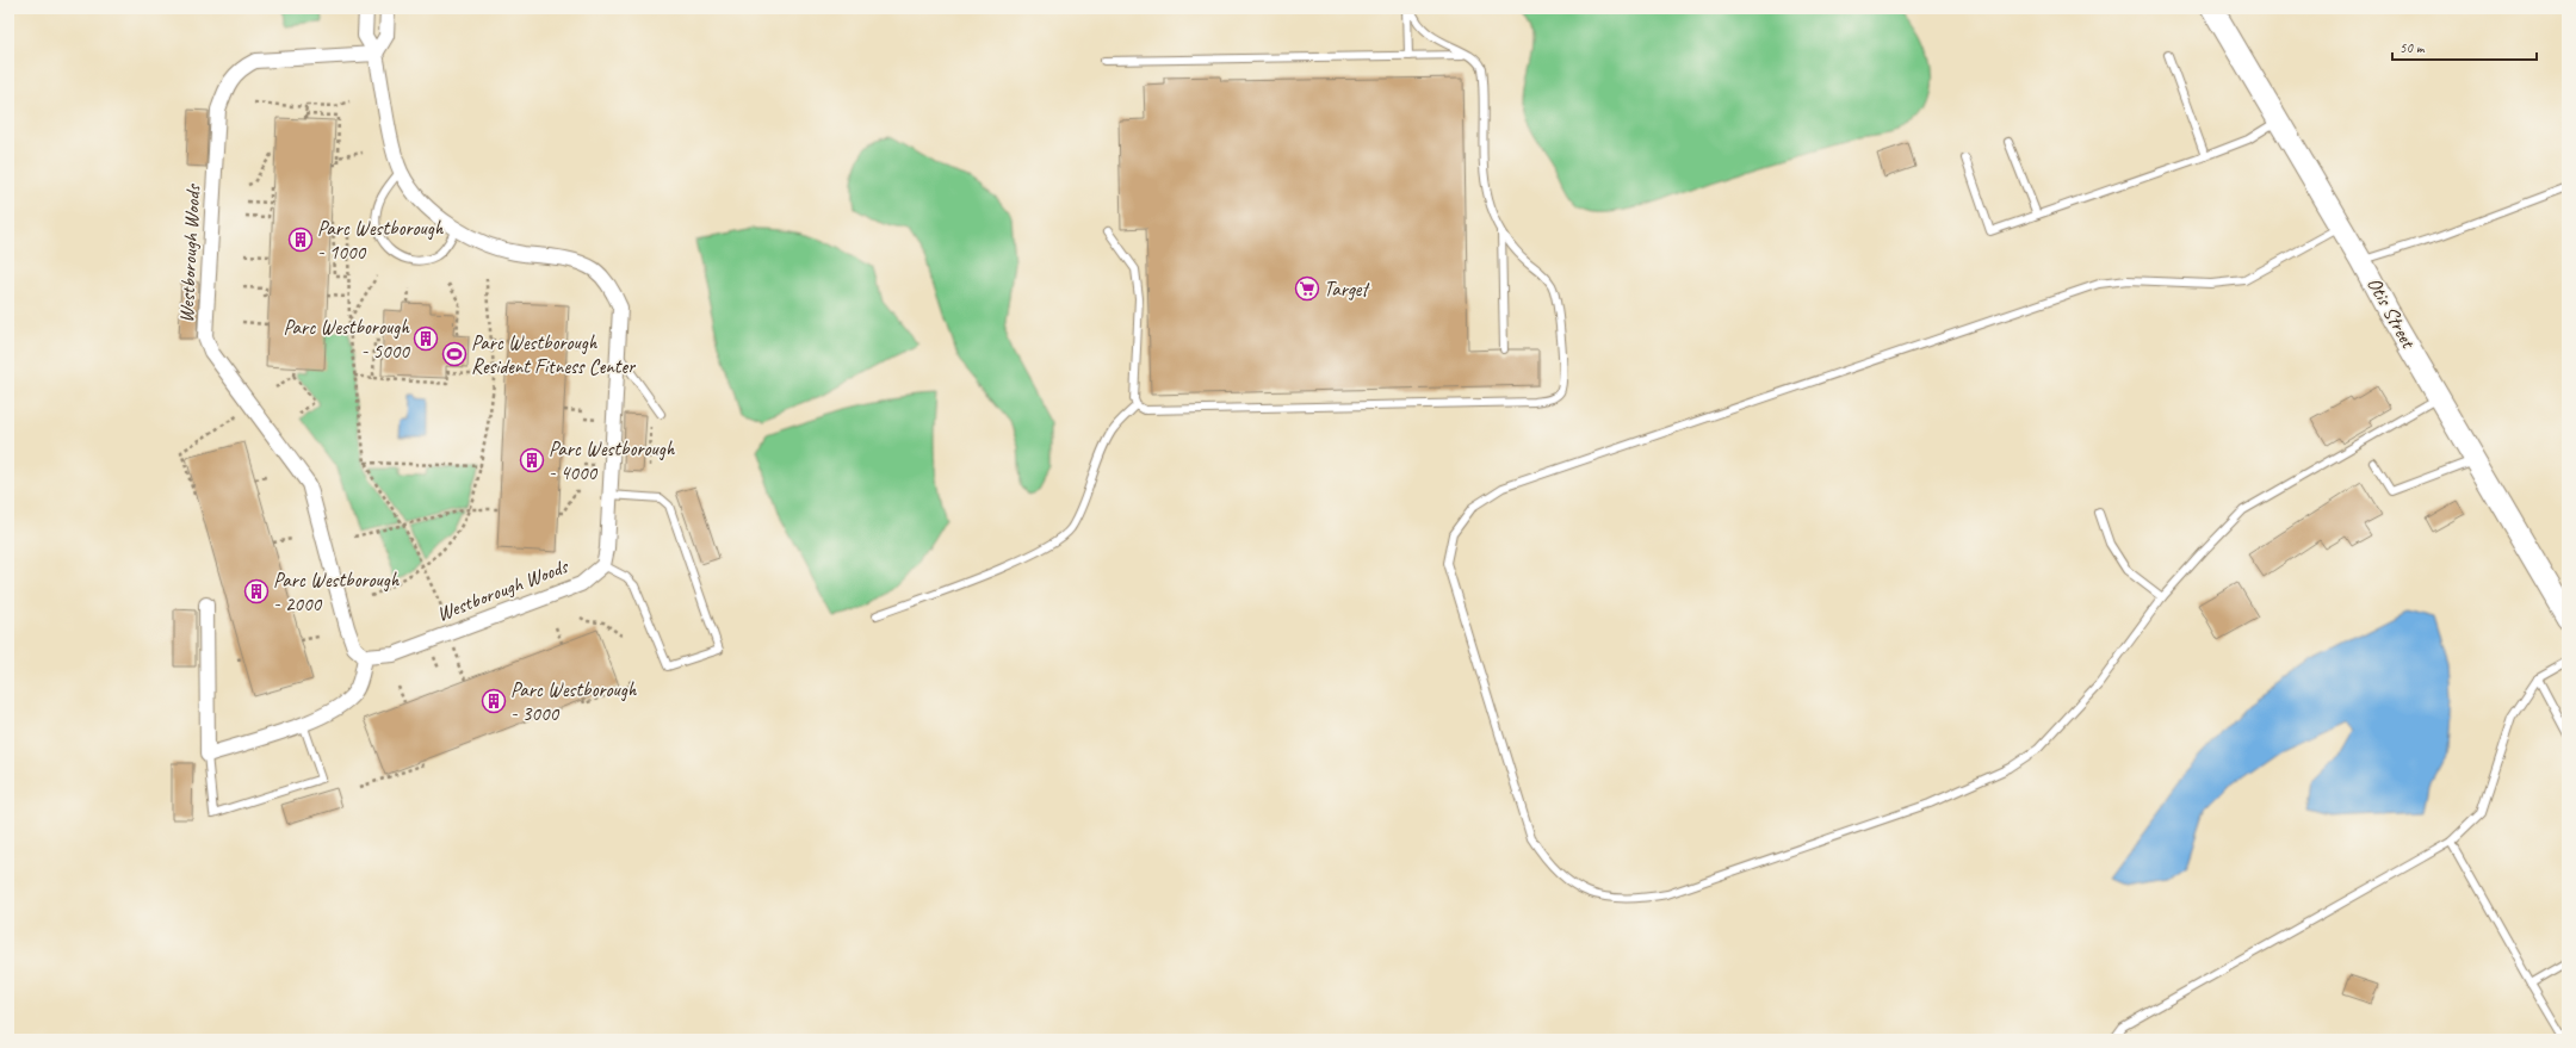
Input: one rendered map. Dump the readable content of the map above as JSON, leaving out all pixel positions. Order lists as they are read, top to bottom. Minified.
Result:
{"streets":{"main road":["Otis Street"],"street":["Westborough Woods"]},"places":{"building":["Parc Westborough - 1000","Parc Westborough - 5000","Parc Westborough - 4000","Parc Westborough - 2000","Parc Westborough - 3000"],"supermarket":["Target"],"sports":["Parc Westborough Resident Fitness Center"]},"scale_bar":"50 m"}
